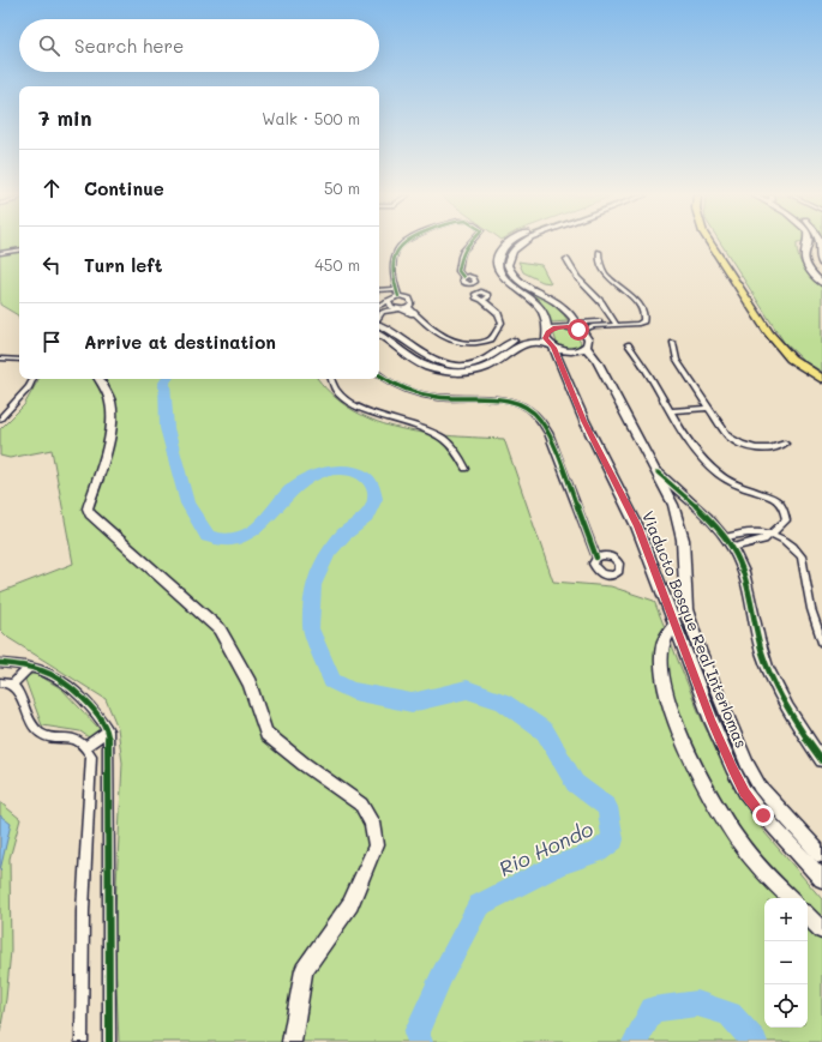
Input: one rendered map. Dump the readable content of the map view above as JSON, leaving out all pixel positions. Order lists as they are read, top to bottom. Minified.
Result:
{"streets":{"main road":["Viaducto Bosque Real Interlomas"]},"water":["Rio Hondo"],"page":{"search":"Search here","heading":["7 min","Walk · 500 m"],"list":[["Continue","50 m"],["Turn left","450 m"],"Arrive at destination"],"map_buttons":["+","−"]}}
